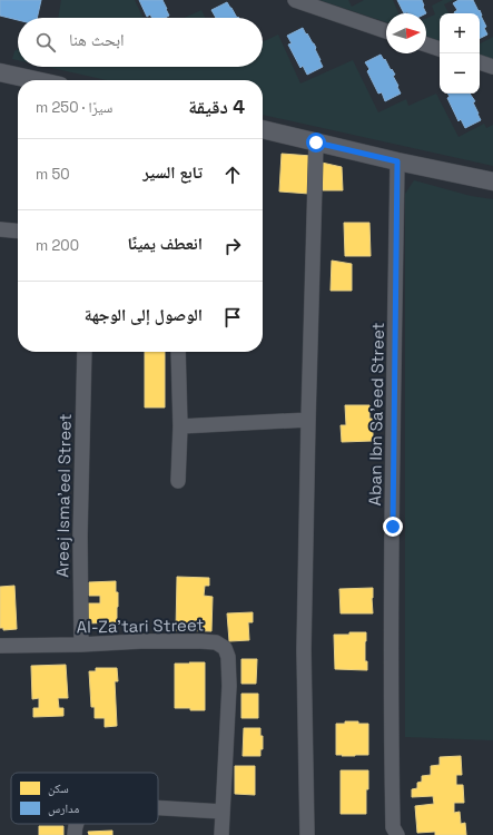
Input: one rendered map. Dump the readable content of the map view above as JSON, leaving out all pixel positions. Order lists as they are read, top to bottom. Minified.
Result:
{"streets":{"street":["Aban Ibn Sa’eed Street","Areej Isma’eel Street","Al-Za'tari Street"]},"crossings":[["Areej Isma’eel Street","Al-Za'tari Street"]],"legend":["سكن","مدارس"],"north":"right","page":{"map_buttons":["+","−"],"search":"ابحث هنا","heading":["4 دقيقة","سيرًا · 250 m"],"list":[["تابع السير","50 m"],["انعطف يمينًا","200 m"],"الوصول إلى الوجهة"]}}
